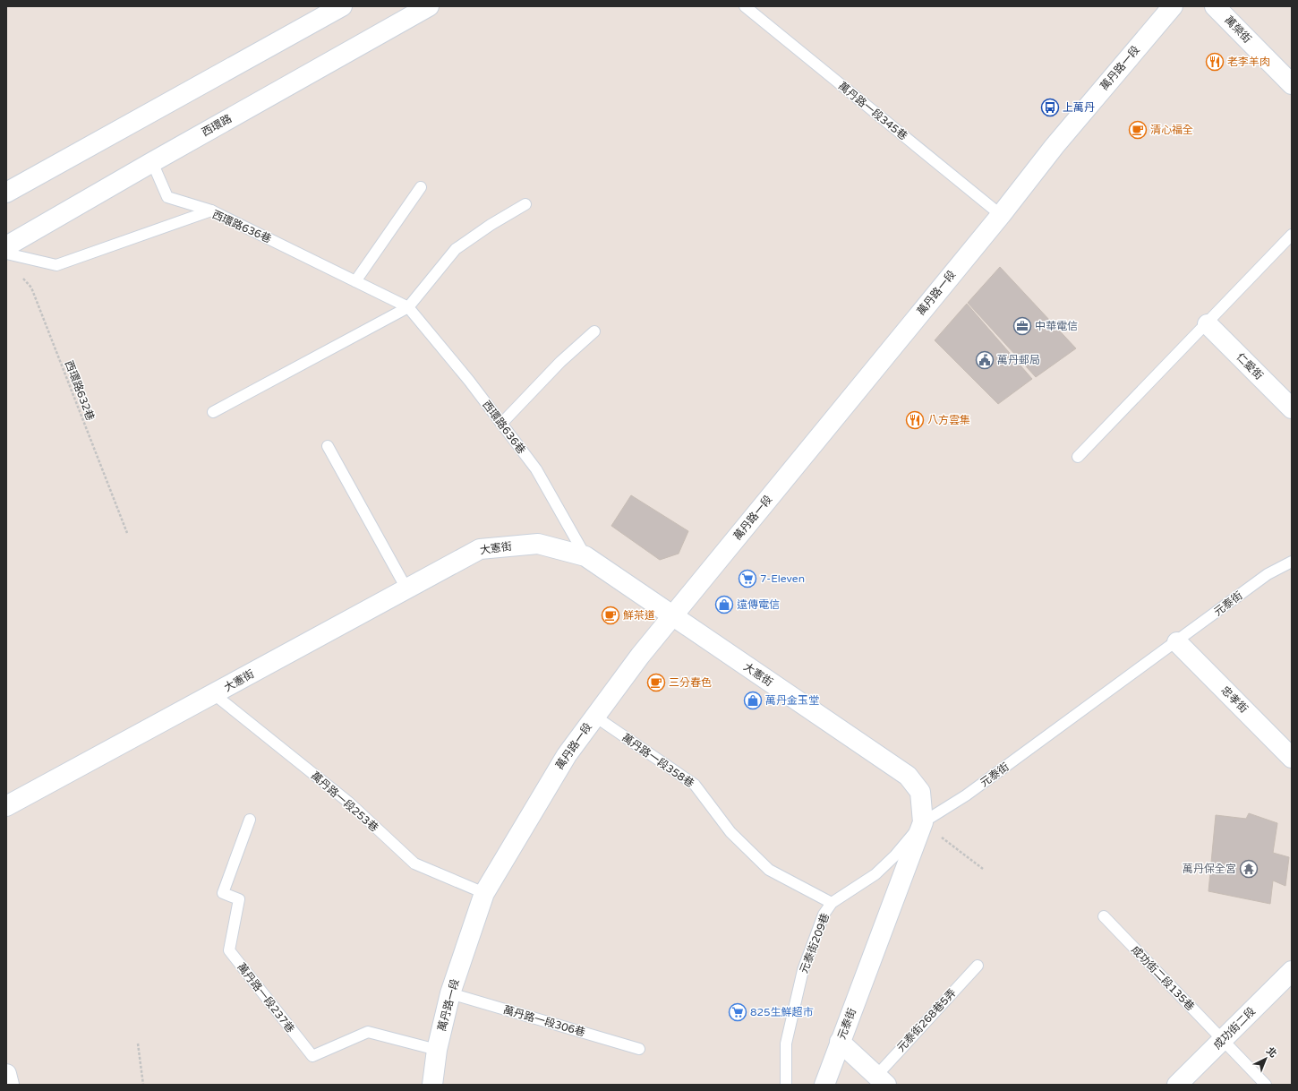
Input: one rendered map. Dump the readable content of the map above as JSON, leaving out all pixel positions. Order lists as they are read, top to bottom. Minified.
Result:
{"streets":{"street":["萬榮街","萬丹路一段","西環路","仁愛街","大憲街","元泰街","忠孝街","成功街二段"],"lane":["萬丹路一段345巷","西環路636巷","萬丹路一段358巷","萬丹路一段253巷","元泰街209巷","成功街二段135巷","萬丹路一段237巷","元泰街268巷5弄","萬丹路一段306巷"],"path":["西環路632巷"]},"crossings":[["萬丹路一段","萬丹路一段345巷"],["萬丹路一段","大憲街"],["萬丹路一段","萬丹路一段358巷"],["萬丹路一段","萬丹路一段253巷"],["萬丹路一段","萬丹路一段237巷"],["萬丹路一段","萬丹路一段306巷"],["西環路636巷","大憲街"],["大憲街","元泰街"],["大憲街","萬丹路一段253巷"],["大憲街","元泰街209巷"],["元泰街","忠孝街"],["元泰街","元泰街209巷"],["萬丹路一段358巷","元泰街209巷"],["成功街二段135巷","成功街二段"]],"places":{"restaurant":["老李羊肉","八方雲集"],"bus stop":["上萬丹"],"cafe":["清心福全","鮮茶道","三分春色"],"office":["中華電信"],"public building":["萬丹郵局"],"supermarket":["7-Eleven","825生鮮超市"],"shop":["遠傳電信","萬丹金玉堂"],"temple":["萬丹保全宮"]},"north":"top right"}
